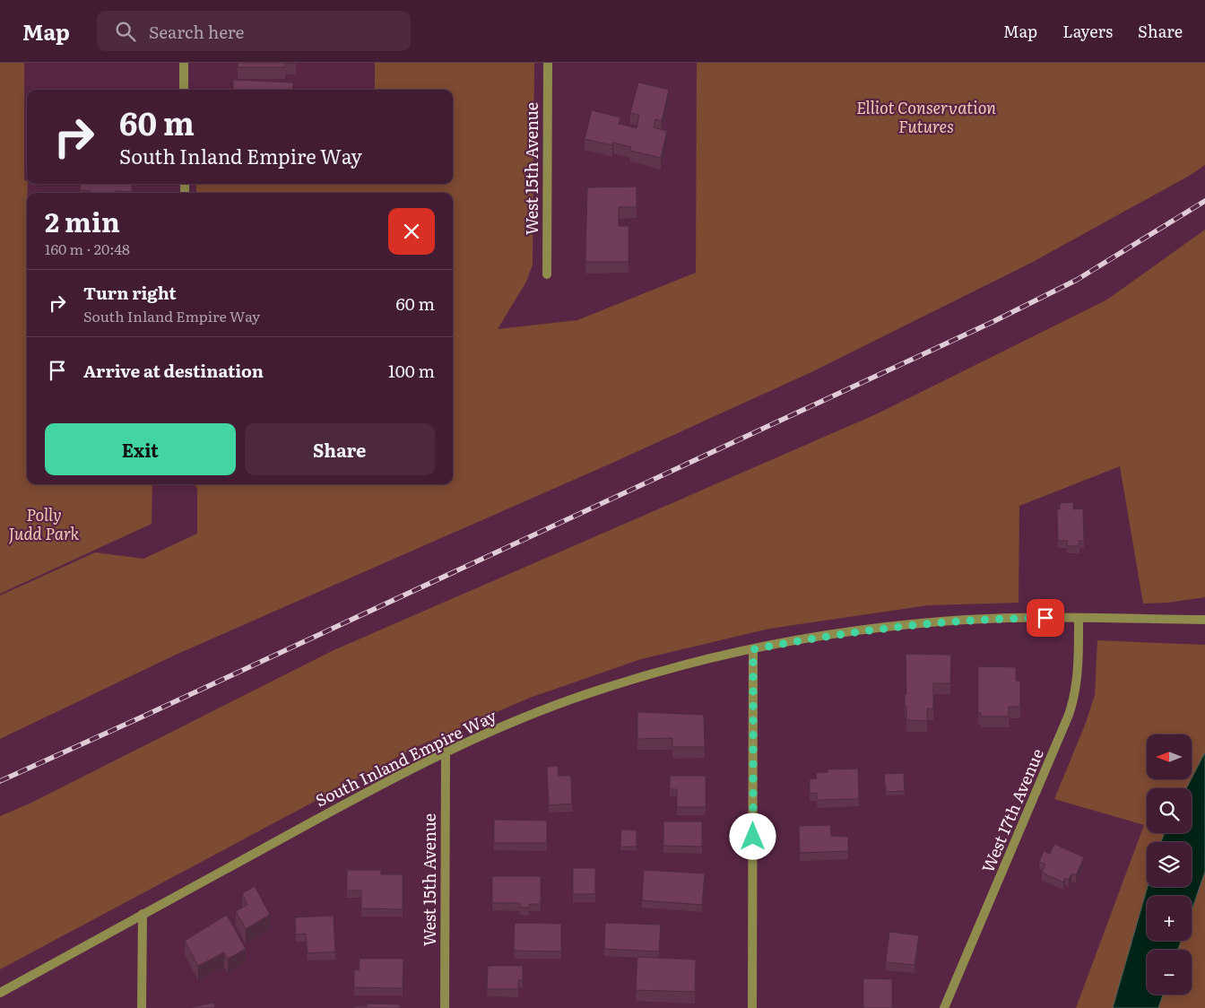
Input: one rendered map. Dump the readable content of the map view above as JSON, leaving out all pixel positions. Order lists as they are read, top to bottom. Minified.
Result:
{"streets":{"street":["West 15th Avenue","South Inland Empire Way","West 17th Avenue"]},"crossings":[["West 15th Avenue","South Inland Empire Way"],["South Inland Empire Way","West 17th Avenue"]],"parks":["Elliot Conservation Futures","Polly Judd Park"],"north":"left","page":{"header":"Map","search":"Search here","nav":["Map","Layers","Share"],"turn":["60 m","South Inland Empire Way"],"heading":["2 min","160 m · 20:48"],"list":[{"name":"Turn right","note":"South Inland Empire Way","value":"60 m"},{"name":"Arrive at destination","value":"100 m"}],"buttons":["Exit","Share"],"map_buttons":["+","−"]}}
